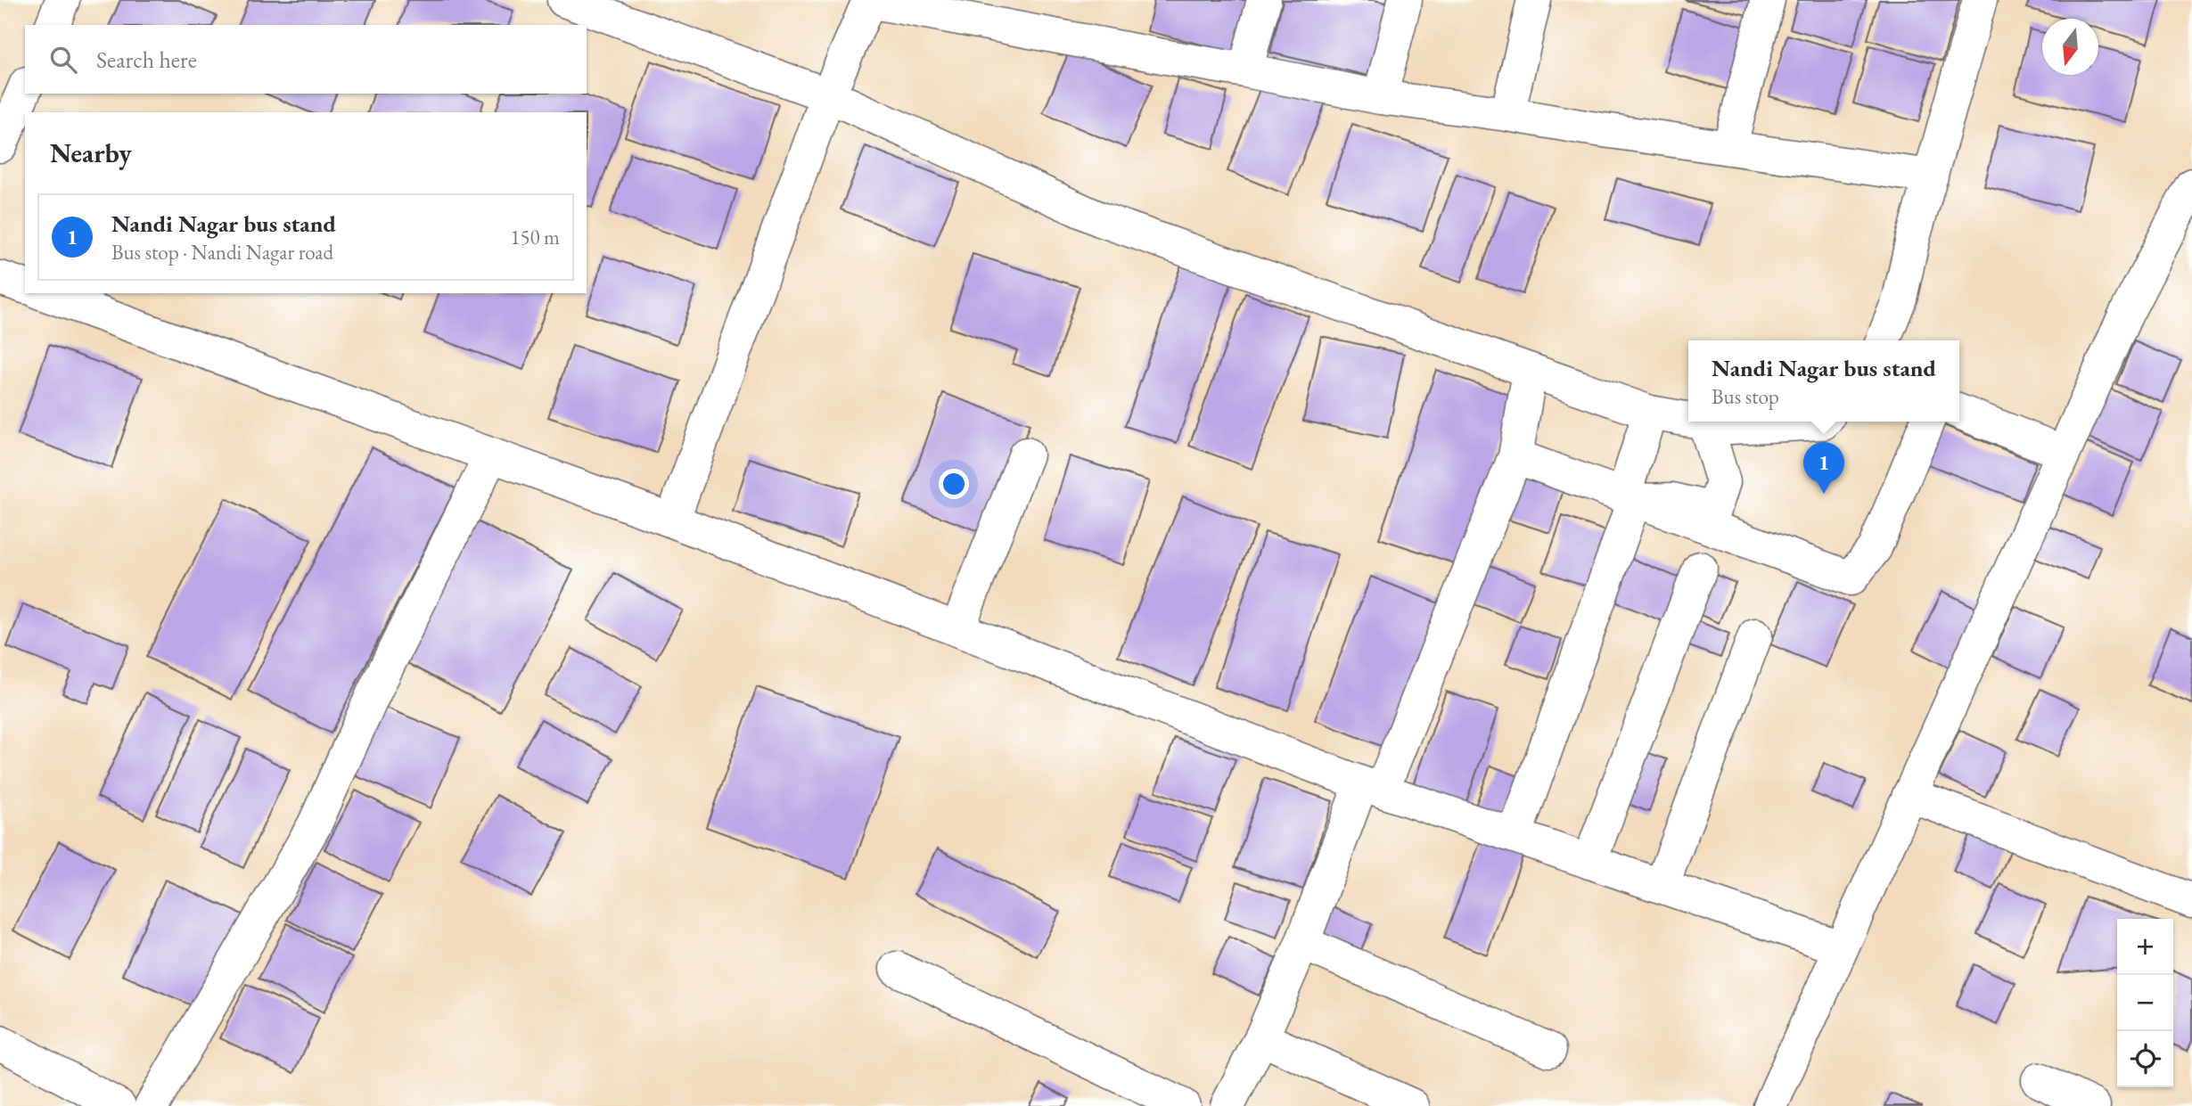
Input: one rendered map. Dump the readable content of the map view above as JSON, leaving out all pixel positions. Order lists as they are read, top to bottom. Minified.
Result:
{"north":"bottom","page":{"search":"Search here","heading":"Nearby","list":[{"mark":"1","name":"Nandi Nagar bus stand","note":"Bus stop · Nandi Nagar road","value":"150 m"}],"popup":["Nandi Nagar bus stand","Bus stop"],"pins":"1","map_buttons":["+","−"]}}
